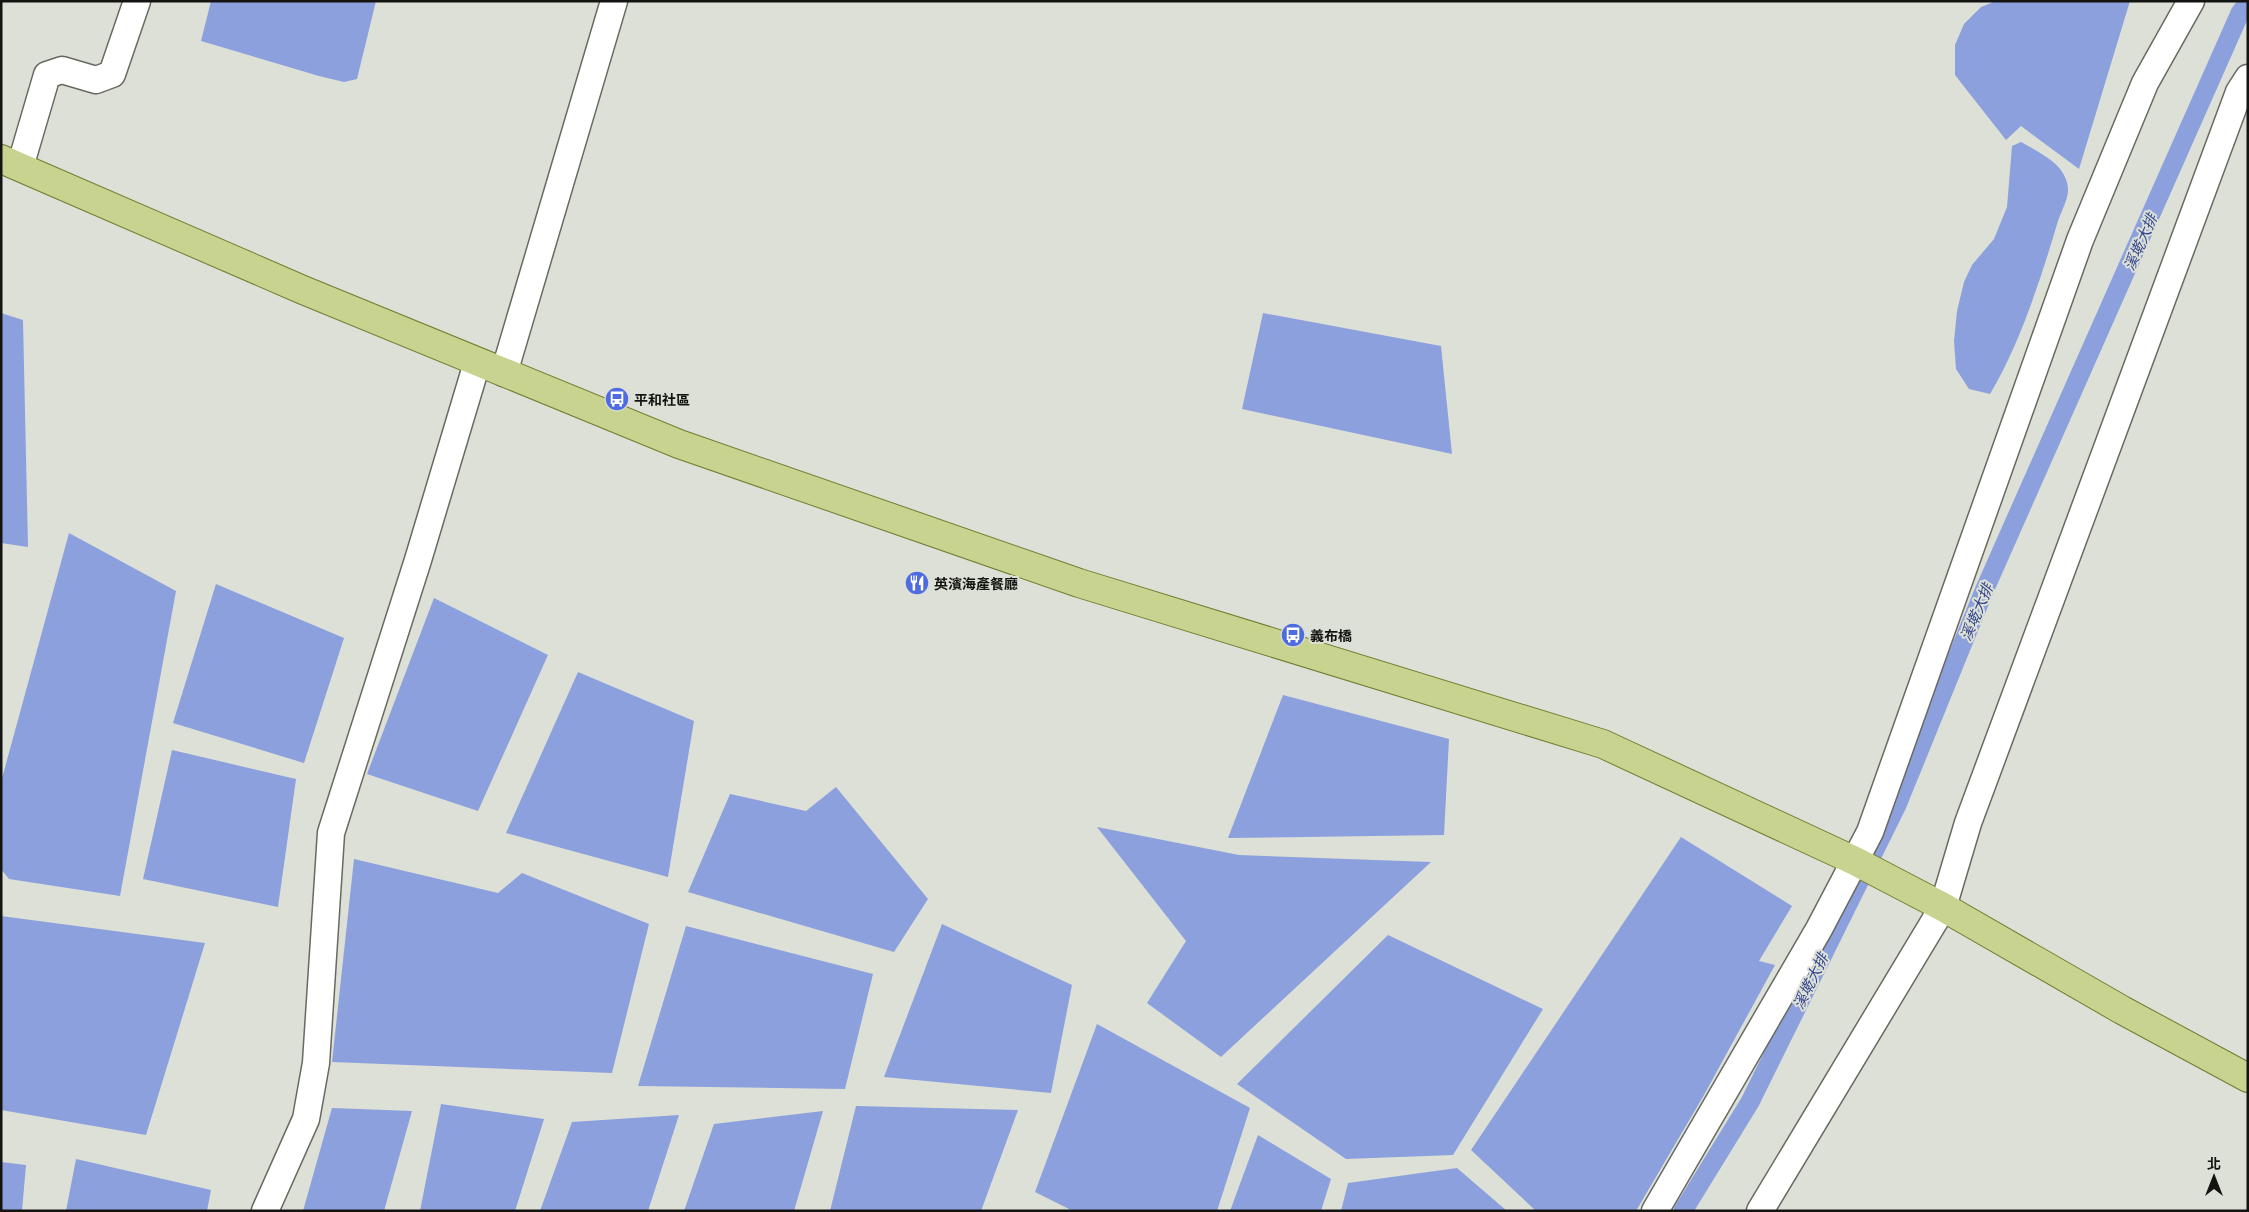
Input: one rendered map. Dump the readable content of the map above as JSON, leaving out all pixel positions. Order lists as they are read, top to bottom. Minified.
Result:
{"water":["溪墘大排"],"places":{"bus stop":["平和社區","義布橋"],"restaurant":["英濱海產餐廳"]},"north":"top"}
